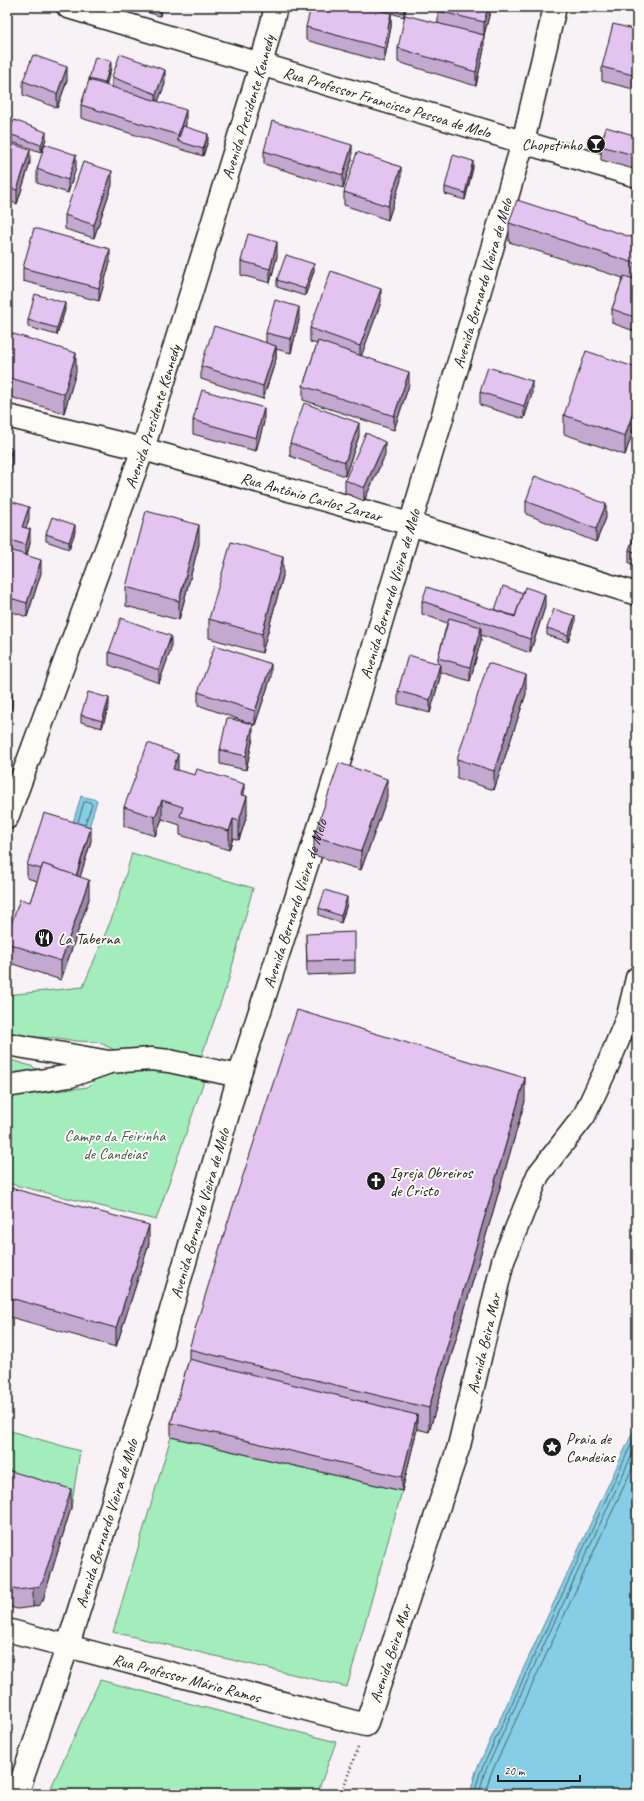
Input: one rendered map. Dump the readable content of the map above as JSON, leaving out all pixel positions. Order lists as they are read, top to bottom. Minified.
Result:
{"streets":{"street":["Rua Professor Francisco Pessoa de Melo","Avenida Presidente Kennedy","Avenida Bernardo Vieira de Melo","Rua Antônio Carlos Zarzar","Avenida Beira Mar","Rua Professor Mário Ramos"]},"crossings":[["Rua Professor Francisco Pessoa de Melo","Avenida Presidente Kennedy"],["Rua Professor Francisco Pessoa de Melo","Avenida Bernardo Vieira de Melo"],["Avenida Presidente Kennedy","Rua Antônio Carlos Zarzar"],["Avenida Bernardo Vieira de Melo","Rua Antônio Carlos Zarzar"],["Avenida Bernardo Vieira de Melo","Rua Professor Mário Ramos"],["Avenida Beira Mar","Rua Professor Mário Ramos"]],"parks":["Campo da Feirinha de Candeias"],"places":{"bar":["Chopetinho"],"restaurant":["La Taberna"],"church":["Igreja Obreiros de Cristo"],"place":["Praia de Candeias"]},"scale_bar":"20 m"}
